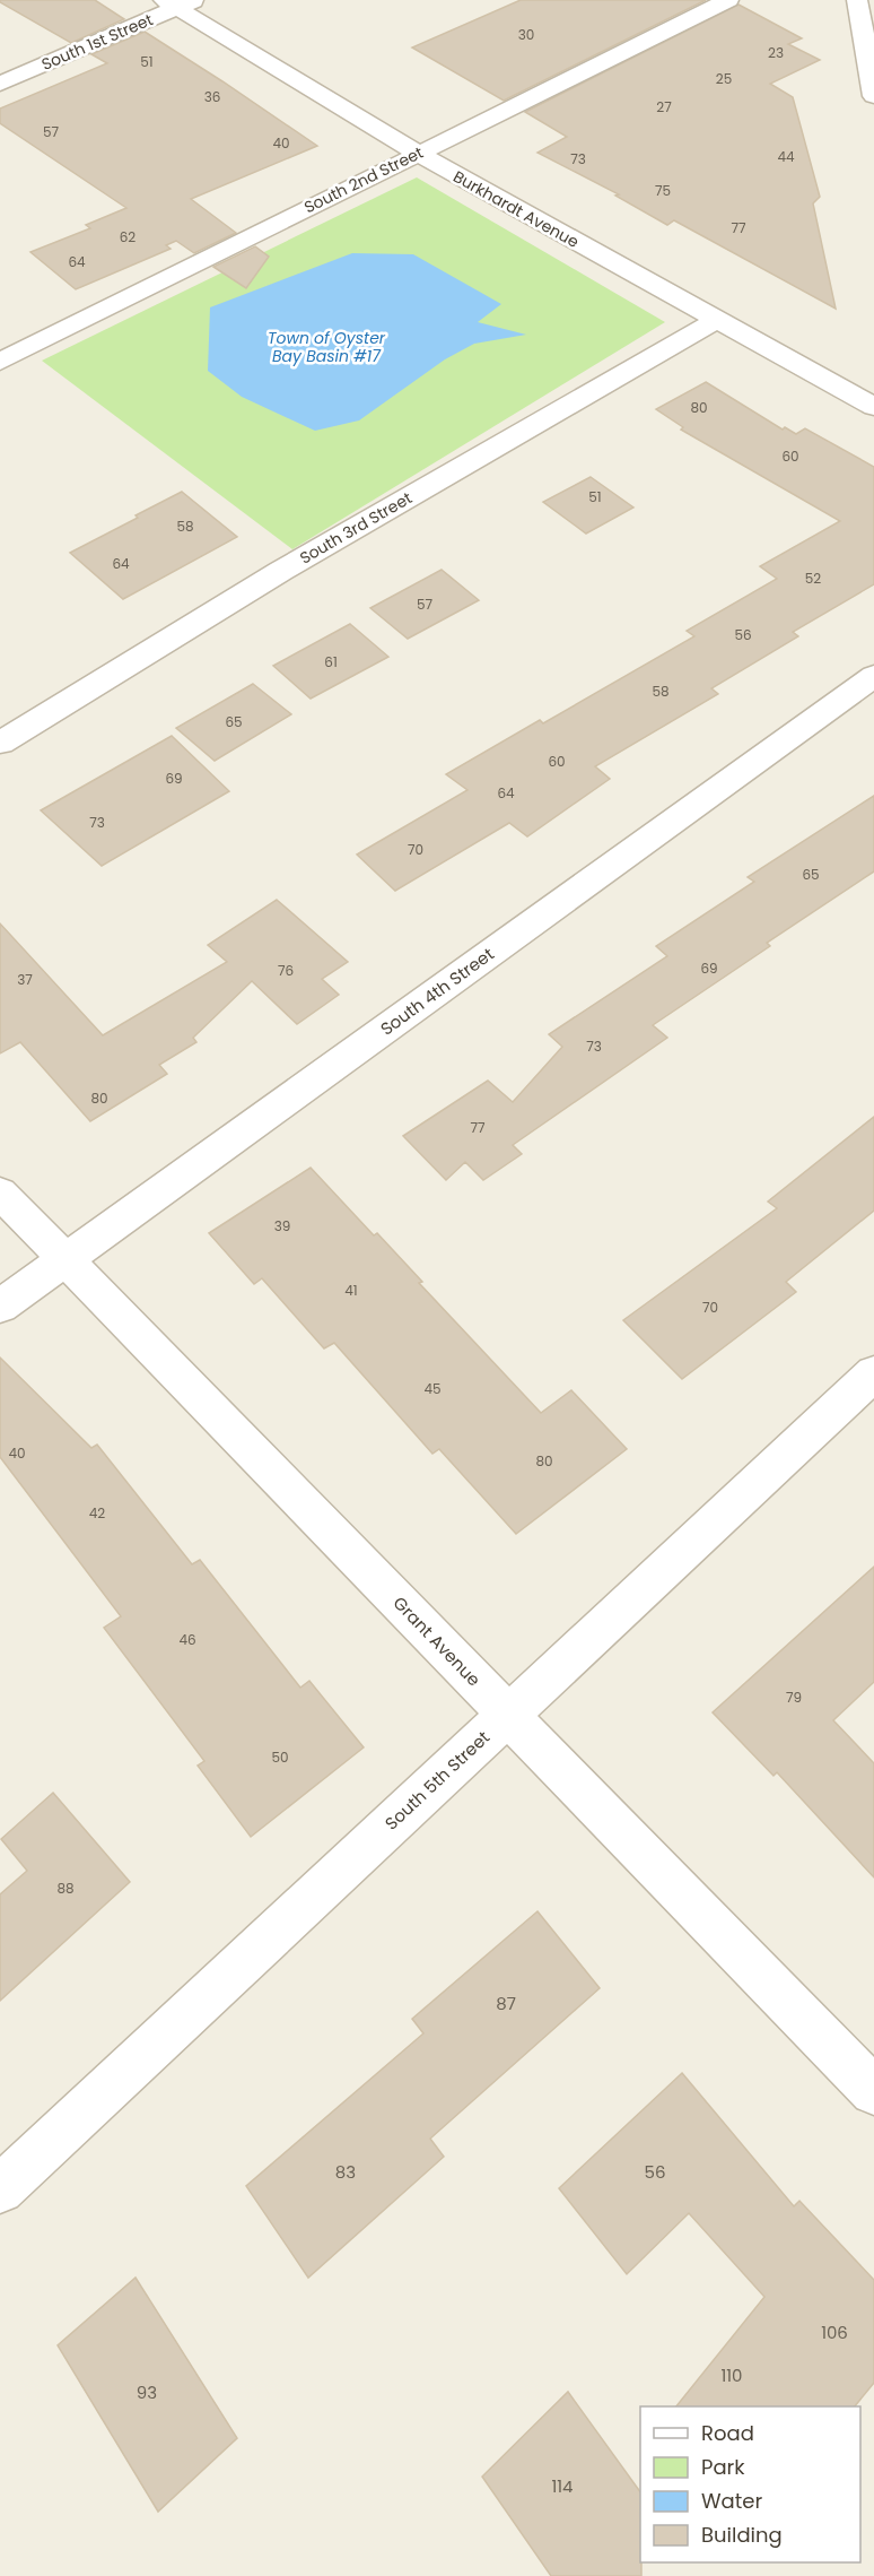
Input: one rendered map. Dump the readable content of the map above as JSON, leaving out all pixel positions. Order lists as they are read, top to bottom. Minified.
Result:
{"streets":{"street":["South 1st Street","South 2nd Street","Burkhardt Avenue","South 3rd Street","South 4th Street","Grant Avenue","South 5th Street"]},"crossings":[["South 1st Street","Burkhardt Avenue"],["South 2nd Street","Burkhardt Avenue"],["Burkhardt Avenue","South 3rd Street"],["South 4th Street","Grant Avenue"],["Grant Avenue","South 5th Street"]],"water":["Town of Oyster Bay Basin #17"],"house_numbers":["30","23","51","25","36","27","57","40","44","73","75","77","62","64","80","60","51","58","64","52","57","56","61","58","65","60","69","64","73","70","65","69","76","37","73","80","77","39","41","70","45","40","80","42","46","79","50","88","87","83","56","106","110","93","114"],"legend":["Road","Park","Water","Building"]}
